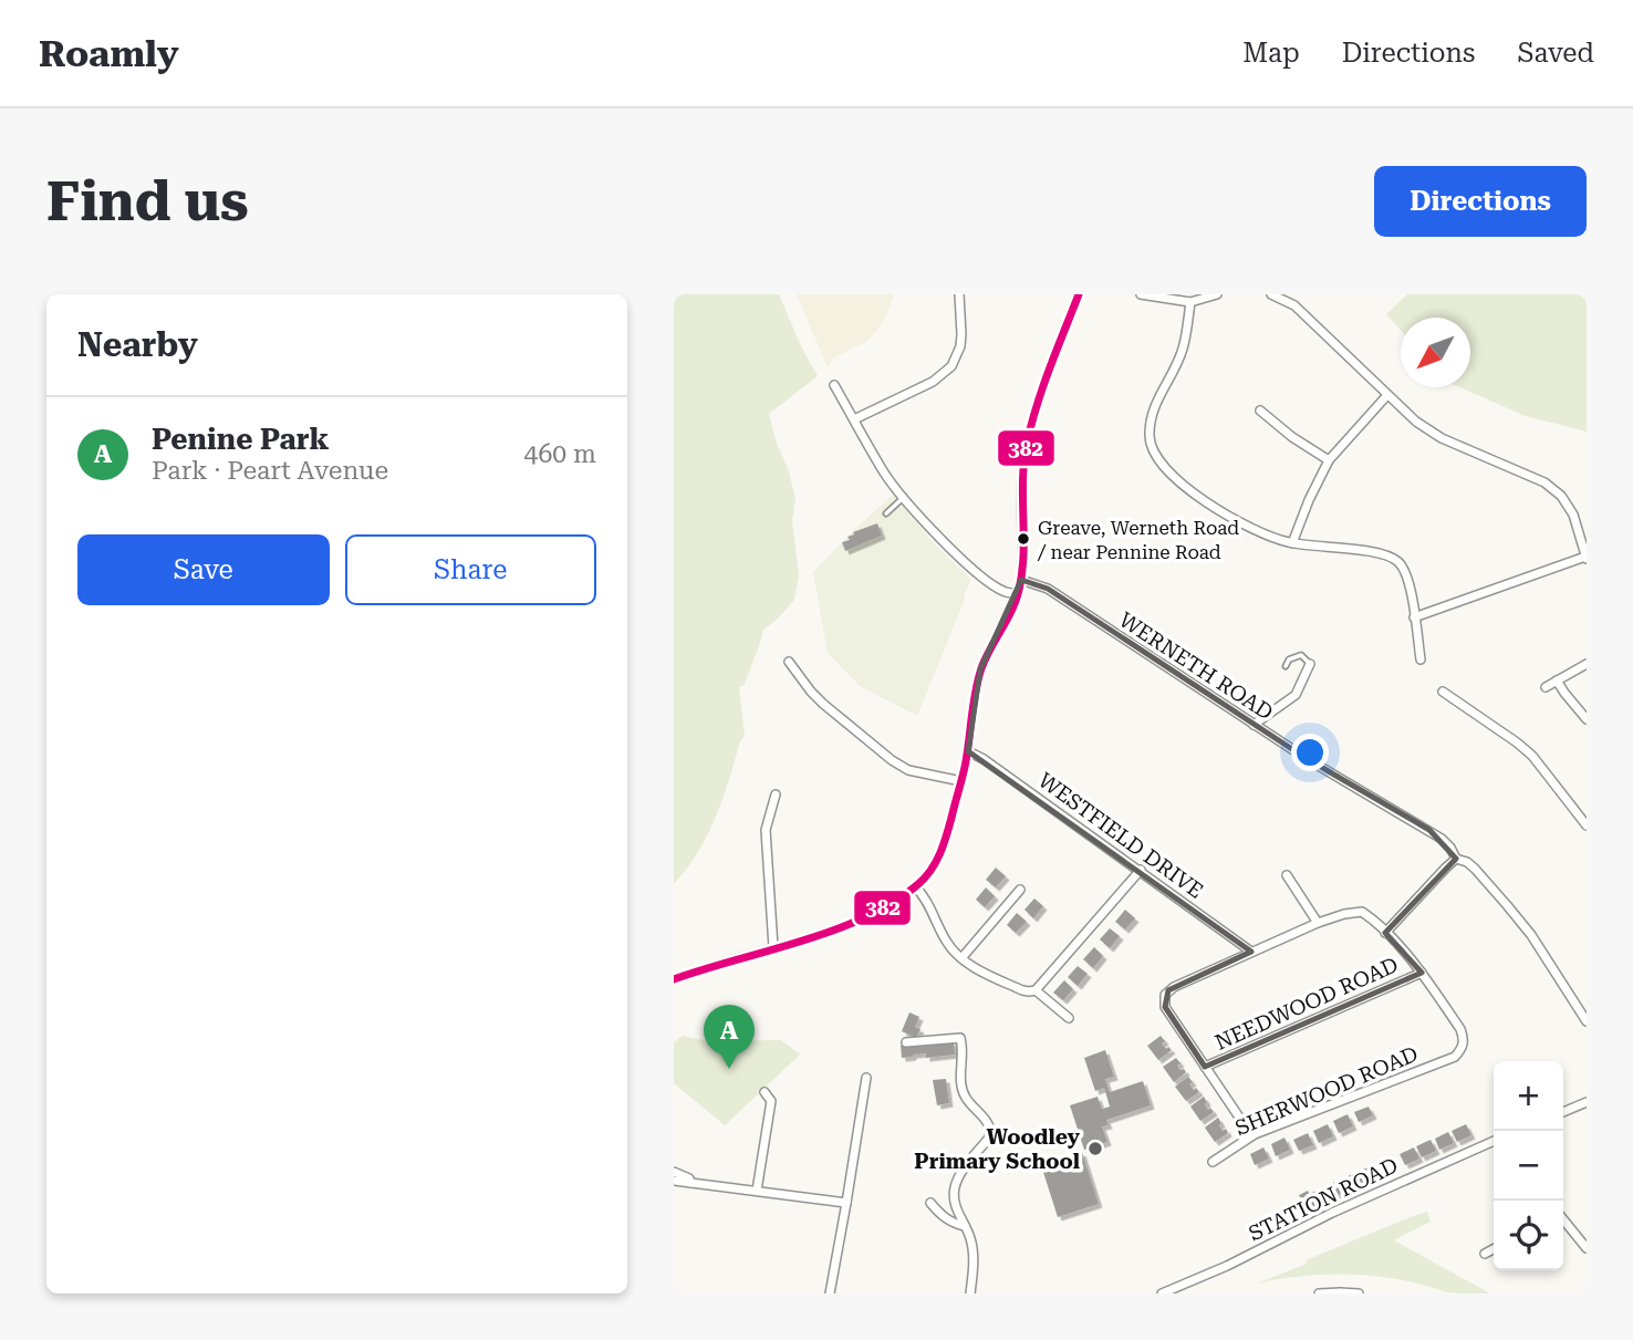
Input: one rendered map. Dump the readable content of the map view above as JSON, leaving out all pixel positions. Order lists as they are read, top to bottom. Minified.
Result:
{"streets":{"street":["WERNETH ROAD","WESTFIELD DRIVE","NEEDWOOD ROAD","SHERWOOD ROAD","STATION ROAD"]},"crossings":[["NEEDWOOD ROAD","SHERWOOD ROAD"]],"places":["Greave, Werneth Road / near Pennine Road","Woodley Primary School"],"lines":["transit line 382"],"north":"bottom left","page":{"header":"Roamly","nav":["Map","Directions","Saved"],"buttons":["Directions",["Save","Share"]],"title":"Find us","heading":"Nearby","list":[{"mark":"A","name":"Penine Park","note":"Park · Peart Avenue","value":"460 m"}],"pins":"A","map_buttons":["+","−"]}}
